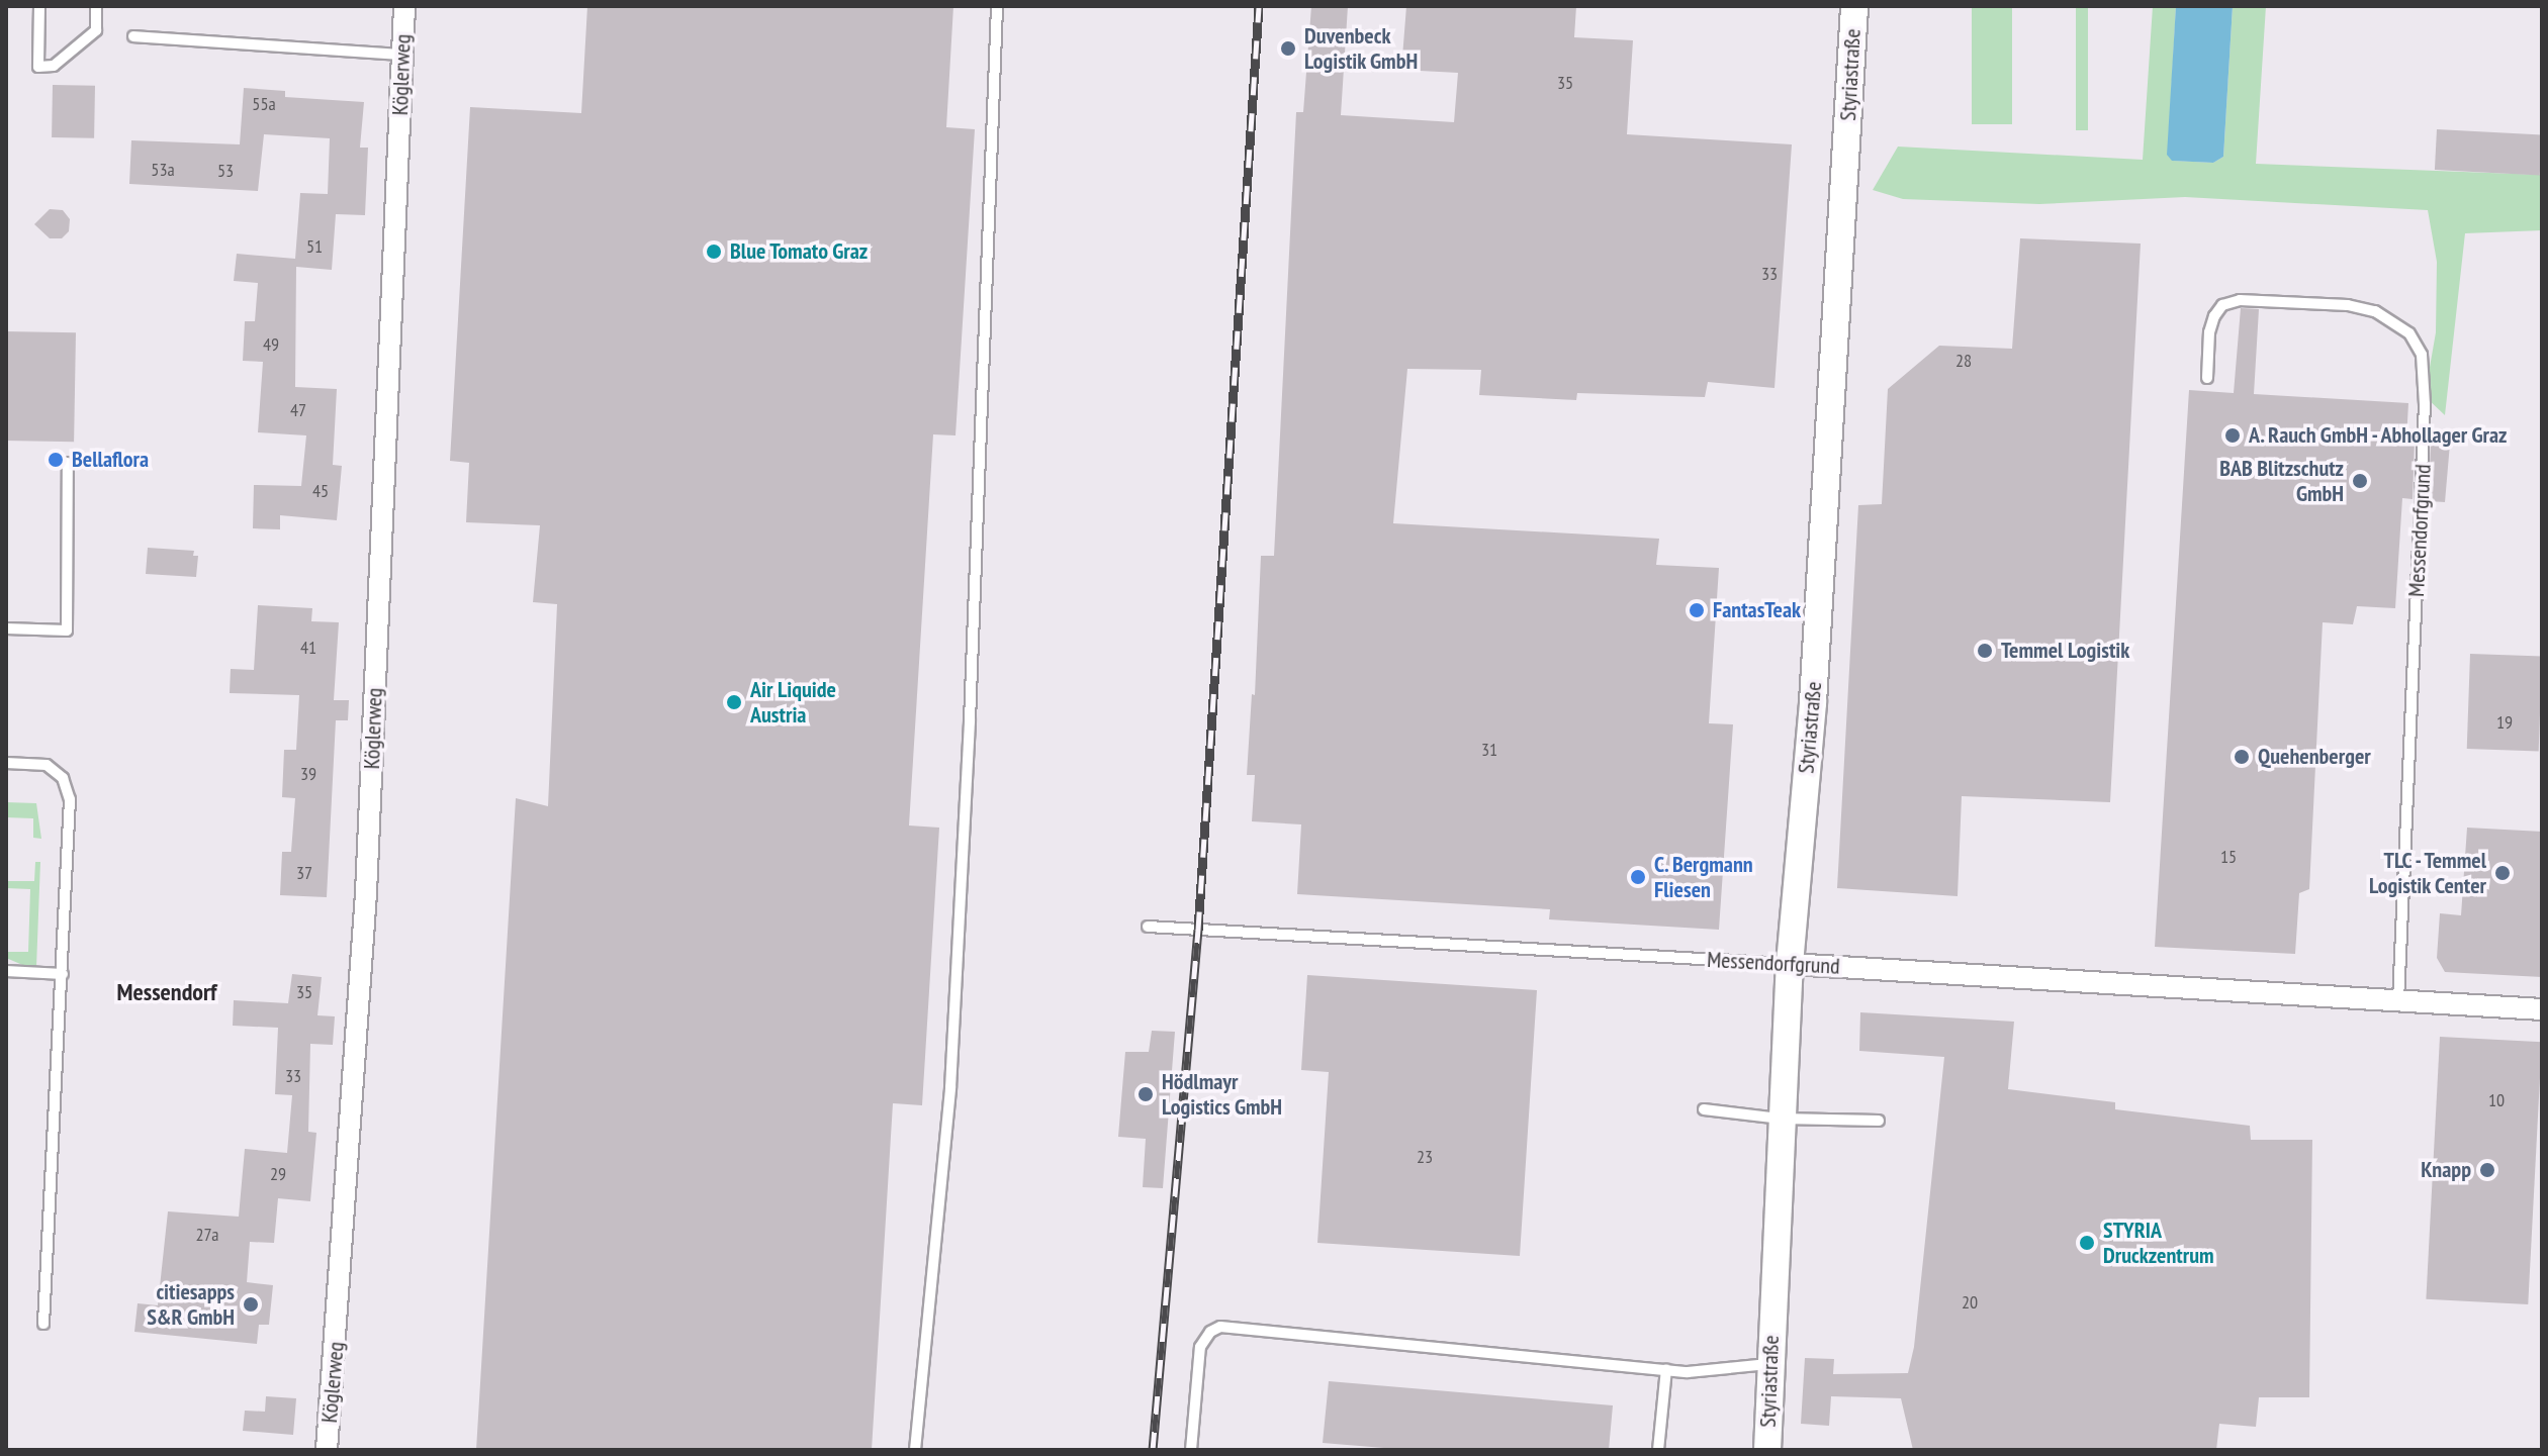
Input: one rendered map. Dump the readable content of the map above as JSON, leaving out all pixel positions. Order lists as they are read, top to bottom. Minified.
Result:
{"streets":{"street":["Köglerweg","Styriastraße","Messendorfgrund"]},"crossings":[["Styriastraße","Messendorfgrund"]],"districts":["Messendorf"],"places":["Duvenbeck Logistik GmbH","Blue Tomato Graz","A. Rauch GmbH - Abhollager Graz","Bellaflora","BAB Blitzschutz GmbH","FantasTeak","Temmel Logistik","Air Liquide Austria","Quehenberger","TLC - Temmel Logistik Center","C. Bergmann Fliesen","Hödlmayr Logistics GmbH","Knapp","STYRIA Druckzentrum","citiesapps S&R GmbH"],"house_numbers":["35","55a","53a","53","51","33","49","28","47","45","41","19","31","39","15","37","35","33","10","23","29","27a","20"]}
